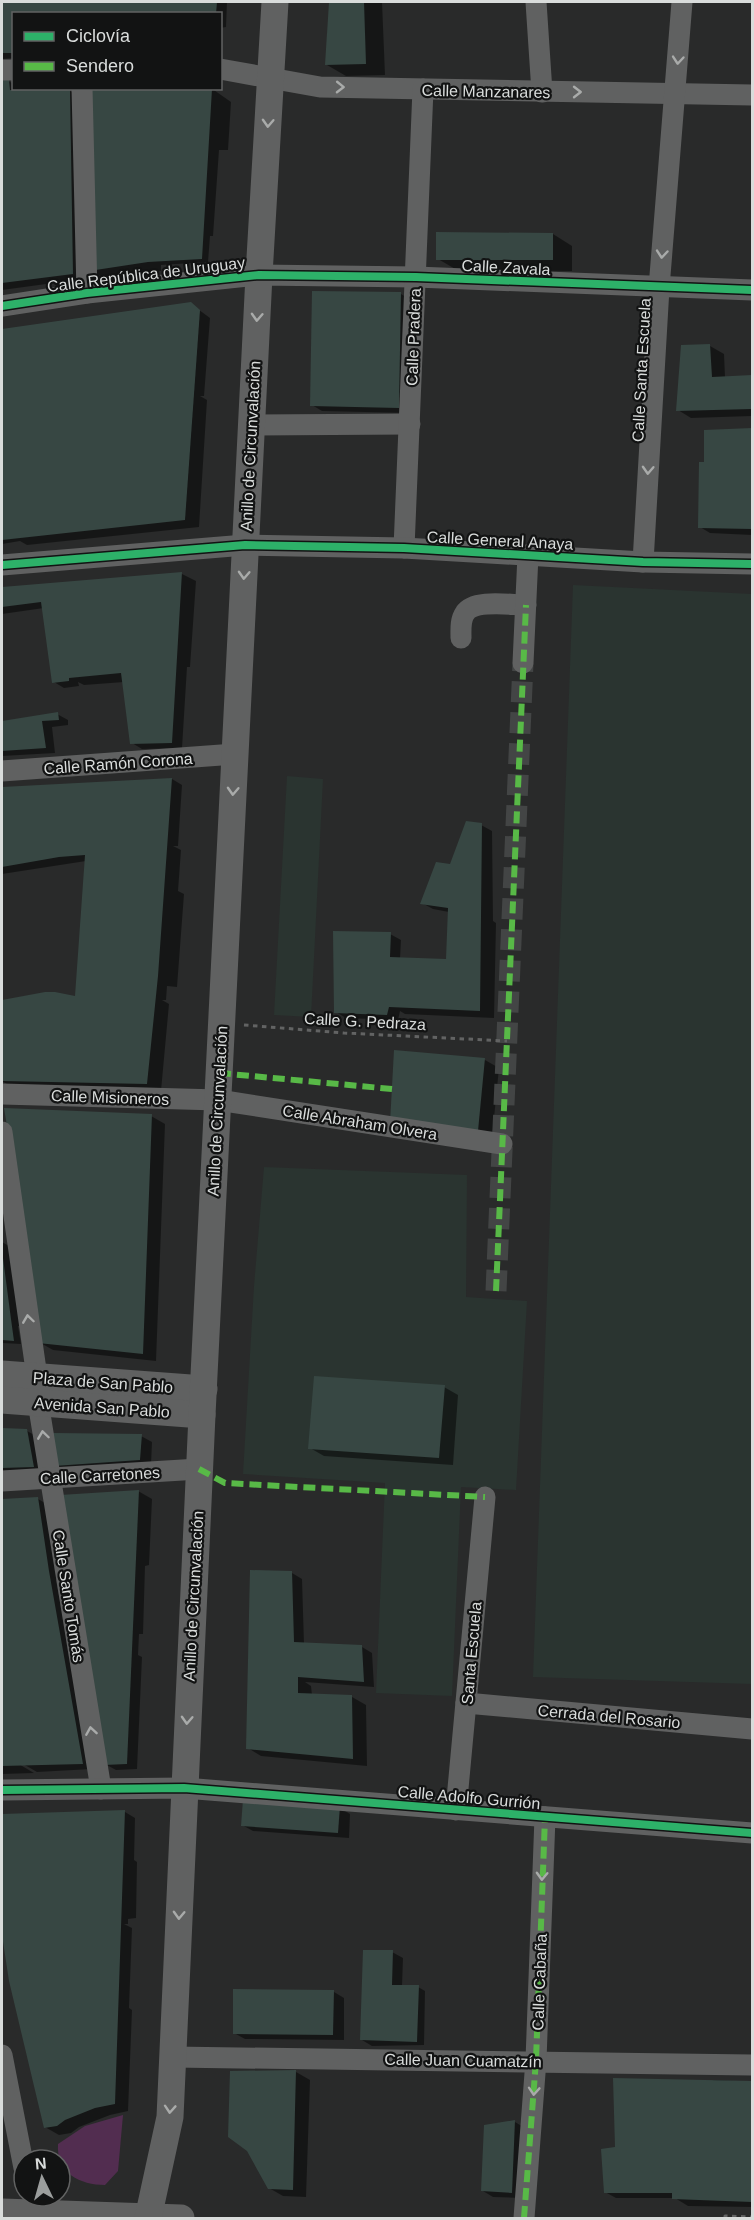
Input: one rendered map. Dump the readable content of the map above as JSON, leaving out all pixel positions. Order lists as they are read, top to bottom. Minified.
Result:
{"streets":{"main road":["Anillo de Circunvalación","Plaza de San Pablo","Avenida San Pablo"],"street":["Calle Manzanares","Calle Zavala","Calle República de Uruguay","Calle Pradera","Calle Santa Escuela","Calle General Anaya","Calle Ramón Corona","Calle Misioneros","Calle Abraham Olvera","Calle Carretones","Calle Santo Tomás","Santa Escuela","Cerrada del Rosario","Calle Adolfo Gurrión","Calle Cabaña","Calle Juan Cuamatzín"],"path":["Calle G. Pedraza"]},"crossings":[["Calle Manzanares","Calle Pradera"],["Calle Manzanares","Calle Santa Escuela"],["Calle Manzanares","Anillo de Circunvalación"],["Calle Zavala","Calle República de Uruguay"],["Calle Zavala","Calle Pradera"],["Calle Zavala","Calle Santa Escuela"],["Calle Zavala","Anillo de Circunvalación"],["Calle República de Uruguay","Anillo de Circunvalación"],["Calle Pradera","Calle General Anaya"],["Calle Santa Escuela","Calle General Anaya"],["Anillo de Circunvalación","Calle General Anaya"],["Anillo de Circunvalación","Calle Ramón Corona"],["Anillo de Circunvalación","Calle G. Pedraza"],["Anillo de Circunvalación","Calle Misioneros"],["Anillo de Circunvalación","Calle Abraham Olvera"],["Anillo de Circunvalación","Plaza de San Pablo"],["Anillo de Circunvalación","Calle Carretones"],["Anillo de Circunvalación","Calle Adolfo Gurrión"],["Anillo de Circunvalación","Calle Juan Cuamatzín"],["Calle Misioneros","Calle Abraham Olvera"],["Plaza de San Pablo","Avenida San Pablo"],["Plaza de San Pablo","Calle Santo Tomás"],["Avenida San Pablo","Calle Santo Tomás"],["Calle Carretones","Calle Santo Tomás"],["Calle Santo Tomás","Calle Adolfo Gurrión"],["Santa Escuela","Cerrada del Rosario"],["Santa Escuela","Calle Adolfo Gurrión"],["Calle Adolfo Gurrión","Calle Cabaña"],["Calle Cabaña","Calle Juan Cuamatzín"]],"one_way":["Calle Manzanares","Calle Santa Escuela","Anillo de Circunvalación","Calle Santo Tomás","Calle Cabaña"],"legend":["Ciclovía","Sendero"],"north":"top"}
